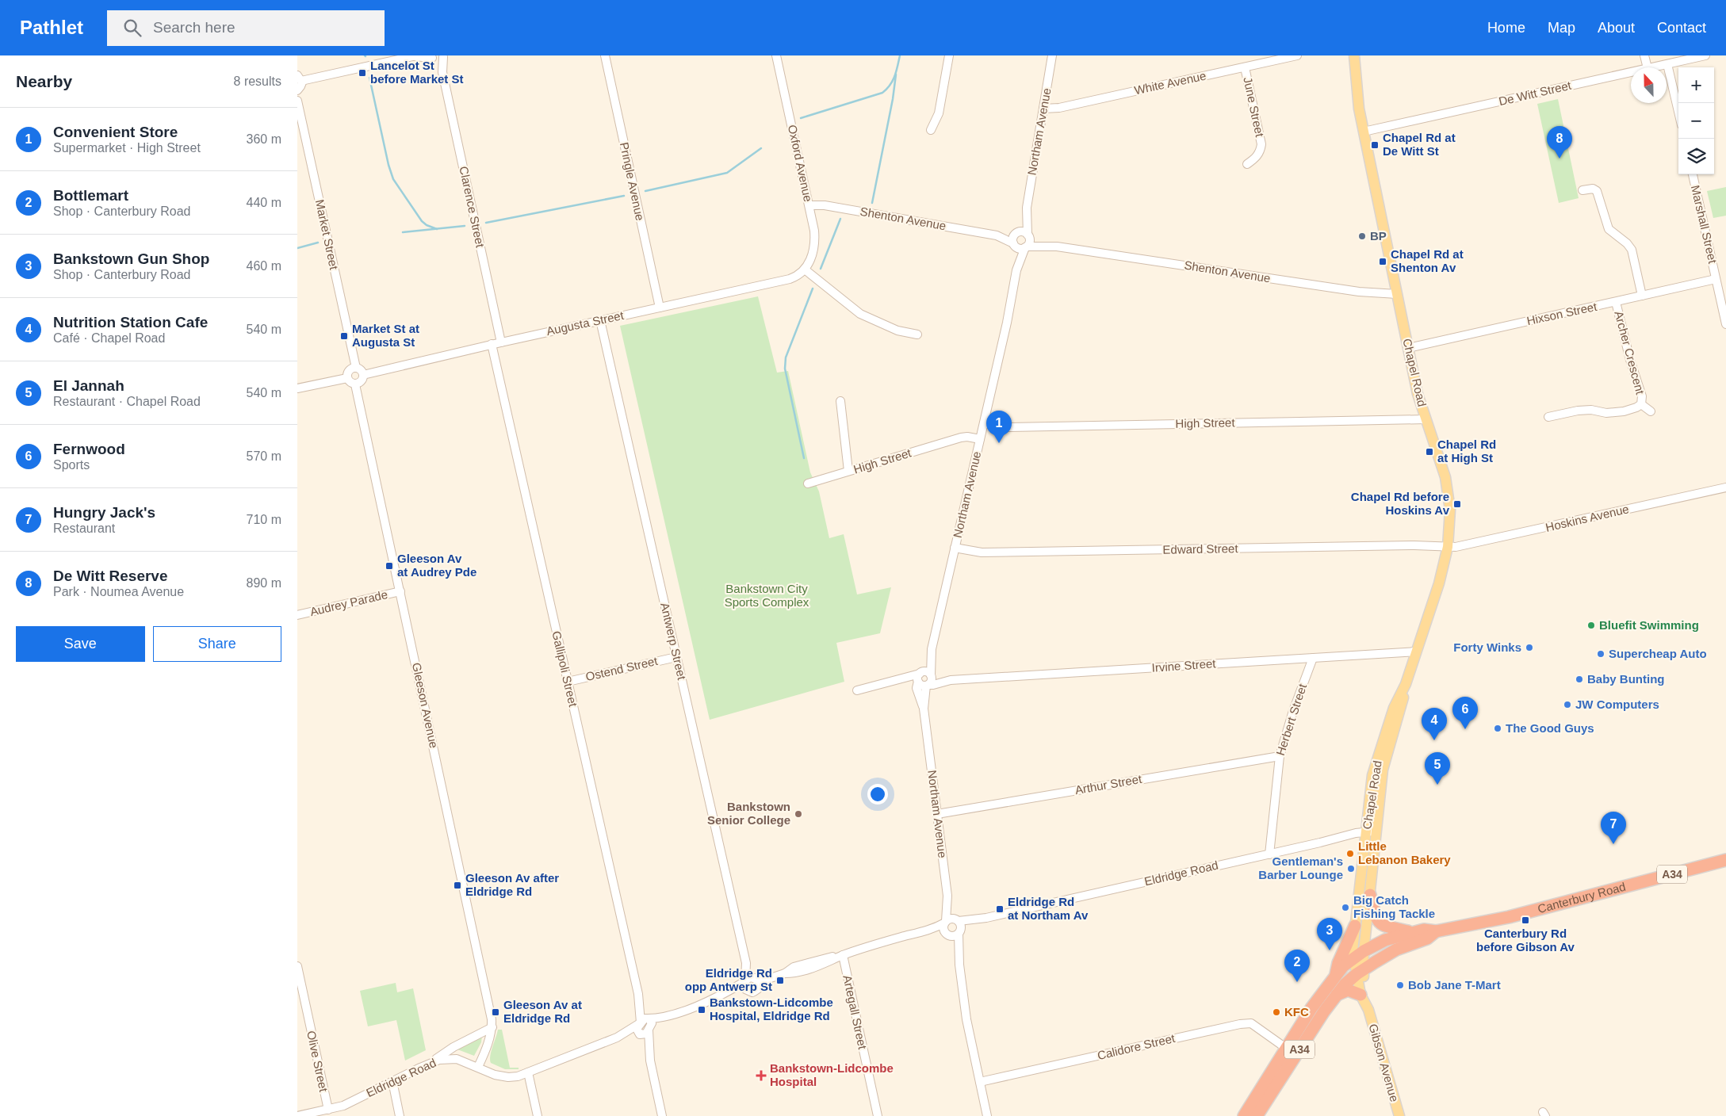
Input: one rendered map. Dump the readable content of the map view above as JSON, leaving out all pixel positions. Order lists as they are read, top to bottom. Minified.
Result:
{"streets":{"highway":["A34","Canterbury Road"],"main road":["Chapel Road","Gibson Avenue"],"street":["White Avenue","De Witt Street","June Street","Northam Avenue","Oxford Avenue","Pringle Avenue","Clarence Street","Shenton Avenue","Marshall Street","Market Street","Hixson Street","Augusta Street","Archer Crescent","High Street","Hoskins Avenue","Edward Street","Audrey Parade","Antwerp Street","Irvine Street","Gallipoli Street","Ostend Street","Gleeson Avenue","Herbert Street","Arthur Street","Eldridge Road","Artegall Street","Calidore Street","Olive Street"]},"crossings":[["White Avenue","June Street"],["White Avenue","Northam Avenue"],["De Witt Street","Chapel Road"],["Northam Avenue","Shenton Avenue"],["Northam Avenue","High Street"],["Northam Avenue","Edward Street"],["Northam Avenue","Irvine Street"],["Northam Avenue","Arthur Street"],["Northam Avenue","Eldridge Road"],["Oxford Avenue","Shenton Avenue"],["Oxford Avenue","Augusta Street"],["Pringle Avenue","Augusta Street"],["Clarence Street","Augusta Street"],["Shenton Avenue","Chapel Road"],["Marshall Street","Hixson Street"],["Market Street","Augusta Street"],["Market Street","Gleeson Avenue"],["Hixson Street","Archer Crescent"],["Hixson Street","Chapel Road"],["Augusta Street","Antwerp Street"],["Augusta Street","Gallipoli Street"],["Augusta Street","Gleeson Avenue"],["Chapel Road","High Street"],["Chapel Road","Hoskins Avenue"],["Chapel Road","Edward Street"],["Chapel Road","Irvine Street"],["Chapel Road","Eldridge Road"],["Chapel Road","Canterbury Road"],["Chapel Road","Gibson Avenue"],["Hoskins Avenue","Edward Street"],["Audrey Parade","Gleeson Avenue"],["Antwerp Street","Ostend Street"],["Antwerp Street","Eldridge Road"],["Irvine Street","Herbert Street"],["Gallipoli Street","Ostend Street"],["Gallipoli Street","Eldridge Road"],["Gleeson Avenue","Eldridge Road"],["Herbert Street","Arthur Street"],["Herbert Street","Eldridge Road"],["Eldridge Road","Artegall Street"],["Eldridge Road","Olive Street"],["Canterbury Road","Calidore Street"],["Canterbury Road","Gibson Avenue"]],"parks":["Bankstown City Sports Complex"],"places":{"transit":["Lancelot St before Market St","Chapel Rd at De Witt St","Chapel Rd at Shenton Av","Market St at Augusta St","Chapel Rd at High St","Chapel Rd before Hoskins Av","Gleeson Av at Audrey Pde","Gleeson Av after Eldridge Rd","Eldridge Rd at Northam Av","Canterbury Rd before Gibson Av","Eldridge Rd opp Antwerp St","Bankstown-Lidcombe Hospital, Eldridge Rd","Gleeson Av at Eldridge Rd"],"other":["BP","Bluefit Swimming","Forty Winks","Supercheap Auto","Baby Bunting","JW Computers","The Good Guys","Bankstown Senior College","Little Lebanon Bakery","Gentleman's Barber Lounge","Big Catch Fishing Tackle","Bob Jane T-Mart","KFC"],"health":["Bankstown-Lidcombe Hospital"]},"north":"top","page":{"header":"Pathlet","search":"Search here","nav":["Home","Map","About","Contact"],"heading":["Nearby","8 results"],"map_buttons":["+","−"],"list":[{"mark":"1","name":"Convenient Store","note":"Supermarket · High Street","value":"360 m"},{"mark":"2","name":"Bottlemart","note":"Shop · Canterbury Road","value":"440 m"},{"mark":"3","name":"Bankstown Gun Shop","note":"Shop · Canterbury Road","value":"460 m"},{"mark":"4","name":"Nutrition Station Cafe","note":"Café · Chapel Road","value":"540 m"},{"mark":"5","name":"El Jannah","note":"Restaurant · Chapel Road","value":"540 m"},{"mark":"6","name":"Fernwood","note":"Sports","value":"570 m"},{"mark":"7","name":"Hungry Jack's","note":"Restaurant","value":"710 m"},{"mark":"8","name":"De Witt Reserve","note":"Park · Noumea Avenue","value":"890 m"}],"pins":["8","1","6","4","5","7","3","2"],"buttons":["Save","Share"]}}
